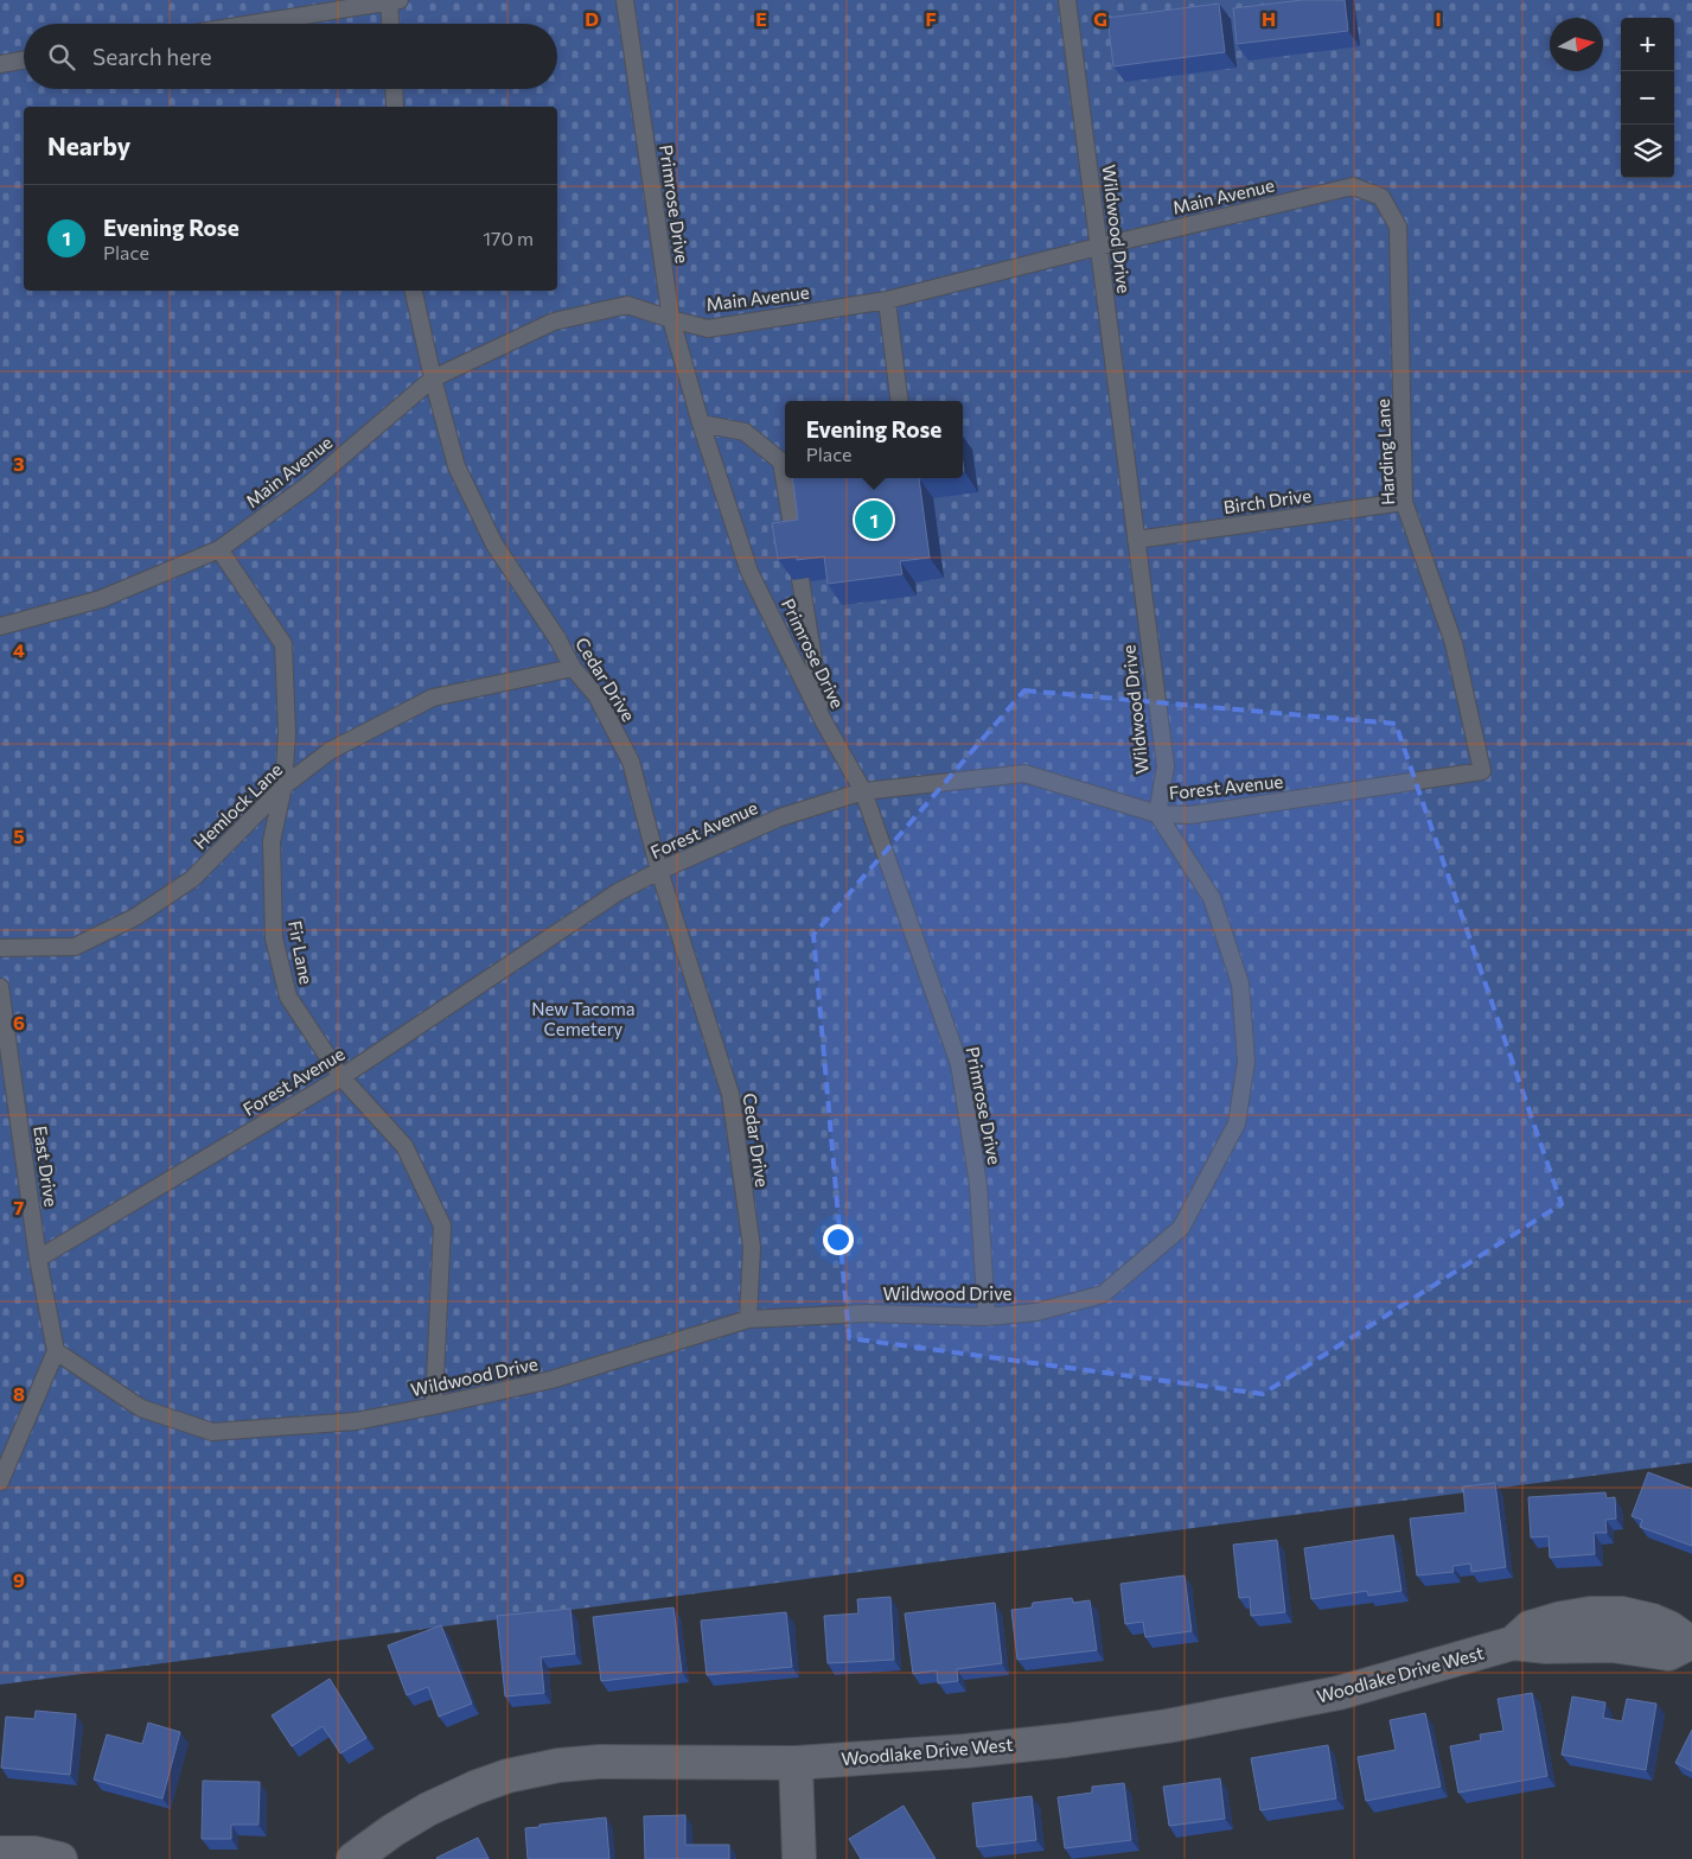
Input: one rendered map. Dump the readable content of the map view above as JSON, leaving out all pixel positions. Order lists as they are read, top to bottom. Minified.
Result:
{"streets":{"street":["Woodlake Drive West"],"lane":["Main Avenue","Primrose Drive","Wildwood Drive","Harding Lane","Birch Drive","Cedar Drive","Forest Avenue","Hemlock Lane","Fir Lane","East Drive"]},"crossings":[["Main Avenue","Primrose Drive"],["Main Avenue","Wildwood Drive"],["Main Avenue","Harding Lane"],["Main Avenue","Cedar Drive"],["Main Avenue","Fir Lane"],["Primrose Drive","Wildwood Drive"],["Primrose Drive","Forest Avenue"],["Wildwood Drive","Birch Drive"],["Wildwood Drive","Cedar Drive"],["Wildwood Drive","Forest Avenue"],["Wildwood Drive","Fir Lane"],["Wildwood Drive","East Drive"],["Harding Lane","Birch Drive"],["Harding Lane","Forest Avenue"],["Cedar Drive","Forest Avenue"],["Cedar Drive","Hemlock Lane"],["Forest Avenue","Fir Lane"],["Forest Avenue","East Drive"],["Hemlock Lane","Fir Lane"]],"parks":["New Tacoma Cemetery"],"north":"right","page":{"map_buttons":["+","−"],"search":"Search here","heading":"Nearby","list":[{"mark":"1","name":"Evening Rose","note":"Place","value":"170 m"}],"popup":["Evening Rose","Place"],"pins":"1"},"grid":{"columns":["D","E","F","G","H","I"],"rows":["3","4","5","6","7","8","9"]}}
